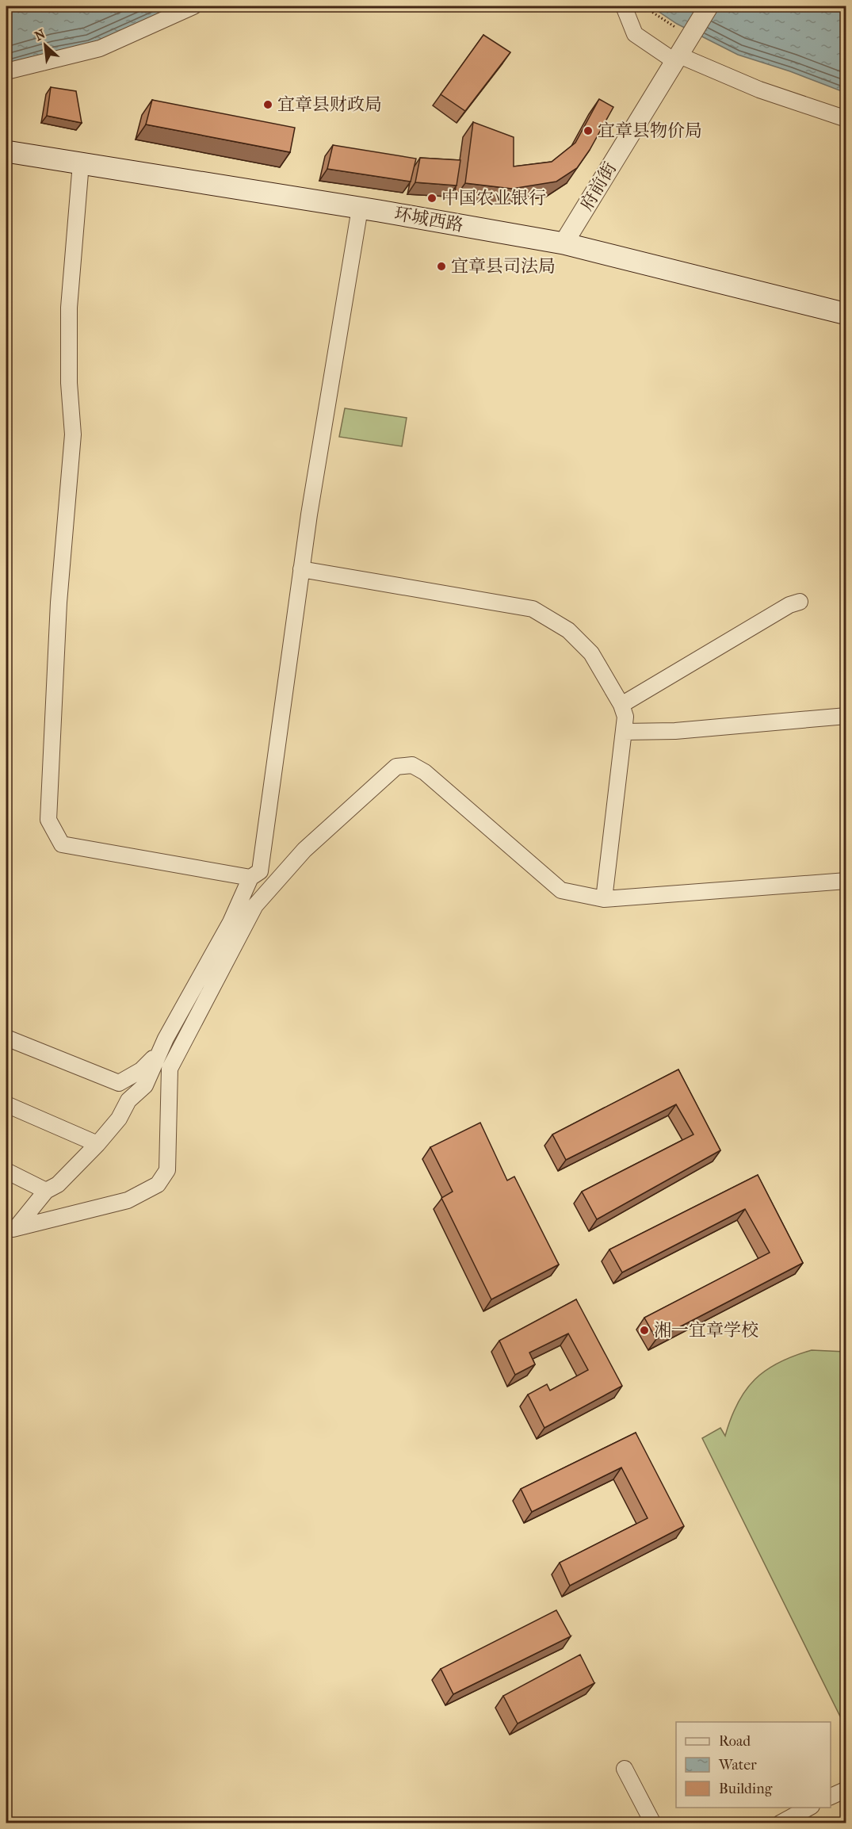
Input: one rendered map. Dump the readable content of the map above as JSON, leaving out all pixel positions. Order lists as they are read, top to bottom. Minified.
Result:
{"streets":{"main road":["环城西路"],"street":["府前街"]},"crossings":[["府前街","环城西路"]],"places":["宜章县财政局","宜章县物价局","中国农业银行","宜章县司法局","湘一宜章学校"],"legend":["Road","Water","Building"],"north":"top left"}
